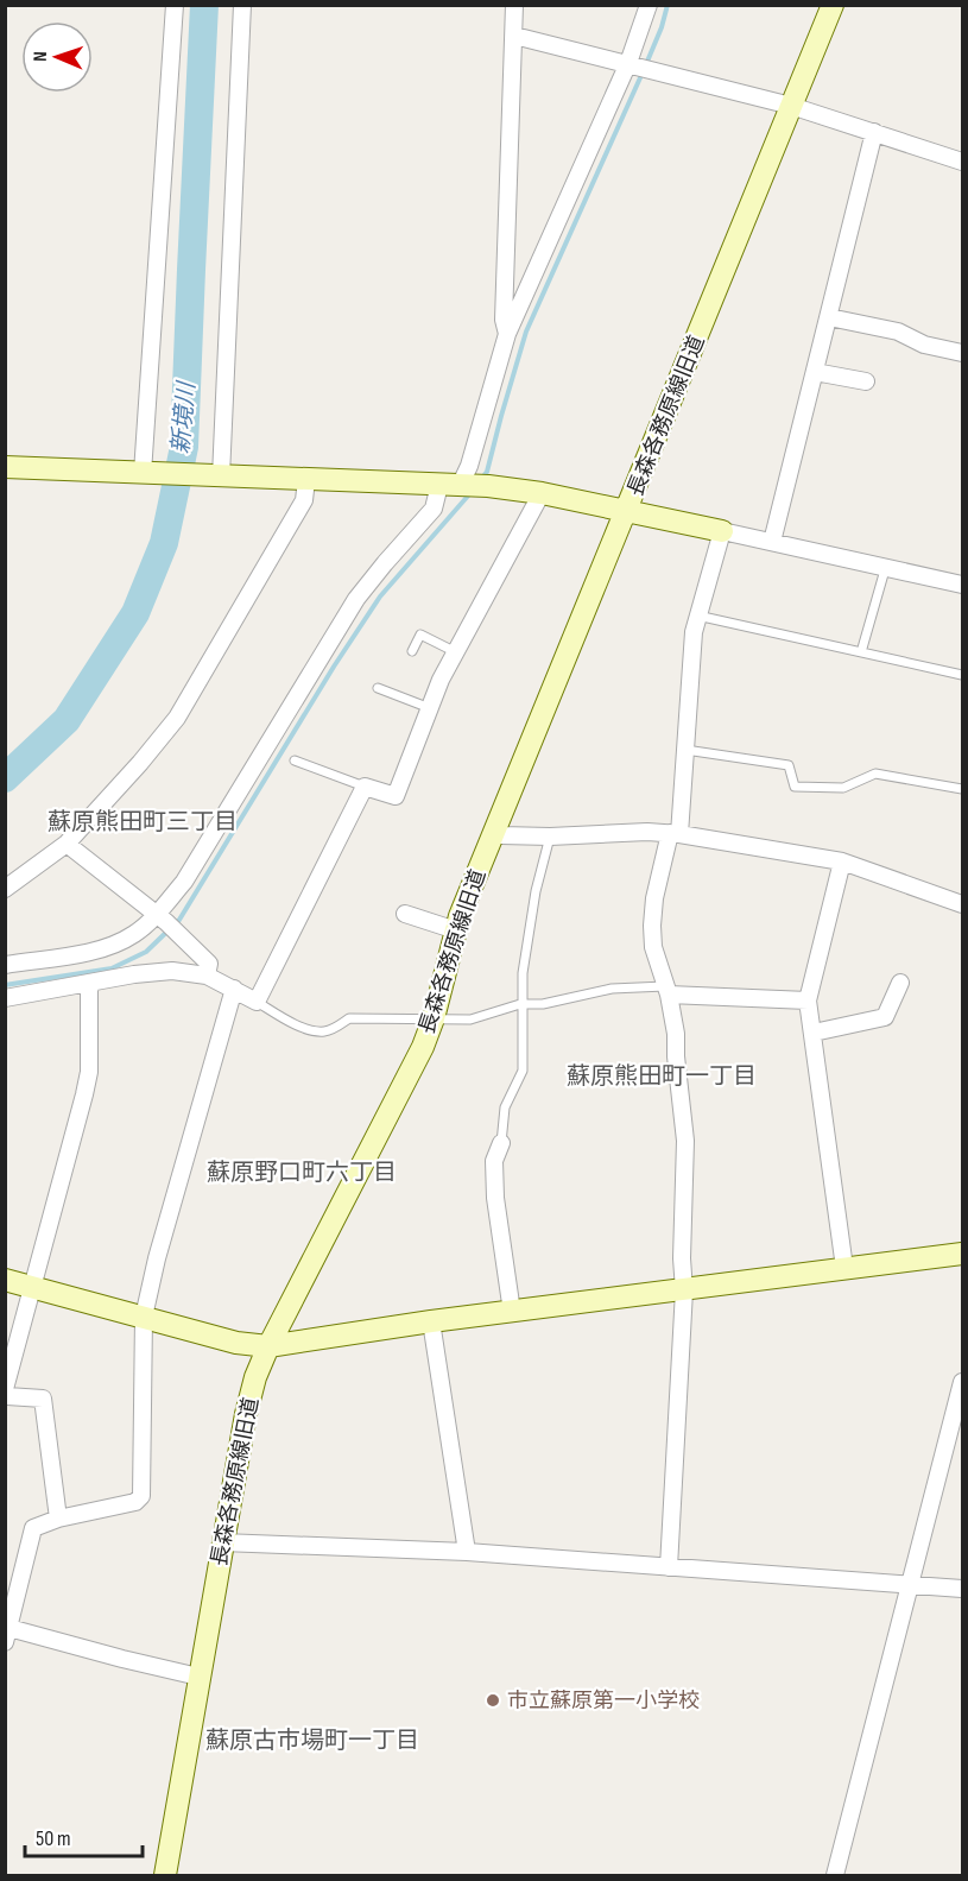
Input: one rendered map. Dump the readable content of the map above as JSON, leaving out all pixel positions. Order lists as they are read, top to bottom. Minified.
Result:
{"streets":{"street":["長森各務原線旧道"]},"districts":["蘇原熊田町三丁目","蘇原熊田町一丁目","蘇原野口町六丁目","蘇原古市場町一丁目"],"water":["新境川"],"places":["市立蘇原第一小学校"],"scale_bar":"50 m","north":"left"}
